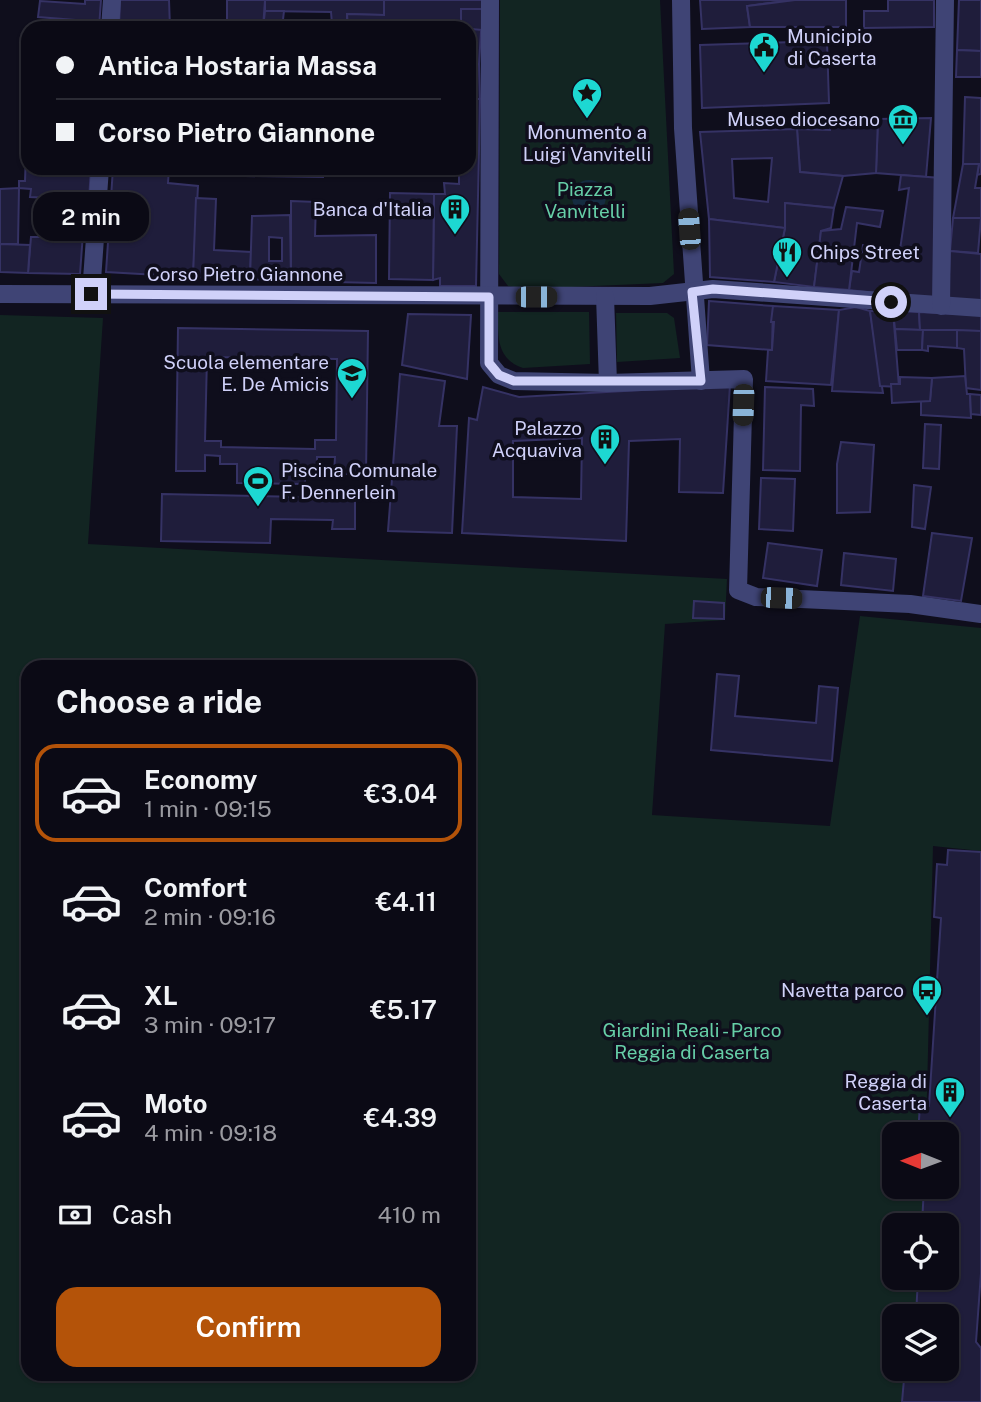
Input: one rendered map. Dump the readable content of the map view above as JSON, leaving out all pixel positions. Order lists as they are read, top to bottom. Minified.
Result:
{"streets":{"street":["Corso Pietro Giannone"]},"parks":["Piazza Vanvitelli","Giardini Reali - Parco Reggia di Caserta"],"places":{"public building":["Municipio di Caserta"],"place":["Monumento a Luigi Vanvitelli"],"museum":["Museo diocesano"],"building":["Banca d'Italia","Palazzo Acquaviva","Reggia di Caserta"],"restaurant":["Chips Street"],"school or university":["Scuola elementare E. De Amicis"],"sports":["Piscina Comunale F. Dennerlein"],"bus stop":["Navetta parco"]},"north":"left","page":{"banner":["Antica Hostaria Massa","Corso Pietro Giannone"],"bubble":"2 min","heading":"Choose a ride","list":[{"name":"Economy","note":"1 min · 09:15","value":"€3.04"},{"name":"Comfort","note":"2 min · 09:16","value":"€4.11"},{"name":"XL","note":"3 min · 09:17","value":"€5.17"},{"name":"Moto","note":"4 min · 09:18","value":"€4.39"}],"pay":["Cash","410 m"],"buttons":"Confirm"}}
